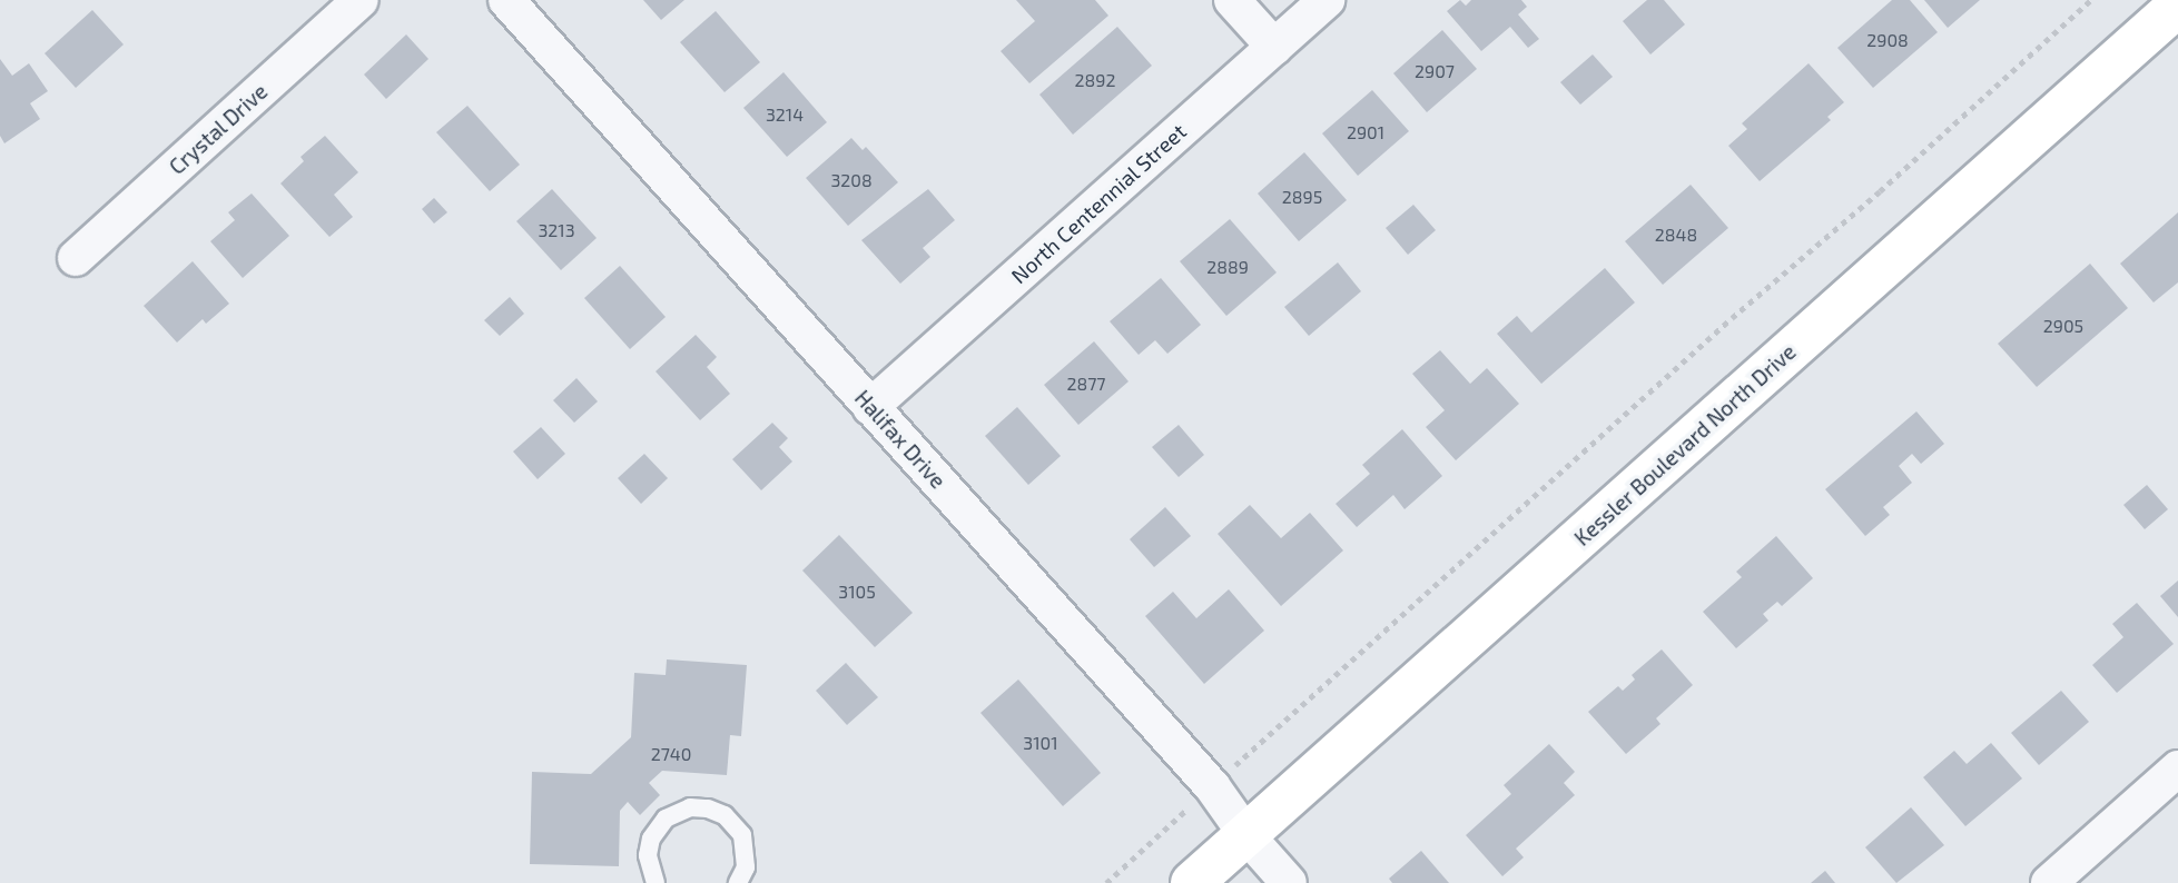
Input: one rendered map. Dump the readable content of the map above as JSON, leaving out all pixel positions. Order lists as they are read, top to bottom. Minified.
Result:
{"streets":{"main road":["Kessler Boulevard North Drive"],"street":["Crystal Drive","North Centennial Street","Halifax Drive"]},"crossings":[["North Centennial Street","Halifax Drive"],["Halifax Drive","Kessler Boulevard North Drive"]],"house_numbers":["2908","2907","2892","3214","2901","3208","2895","3213","2848","2889","2905","2877","3105","3101","2740"]}
